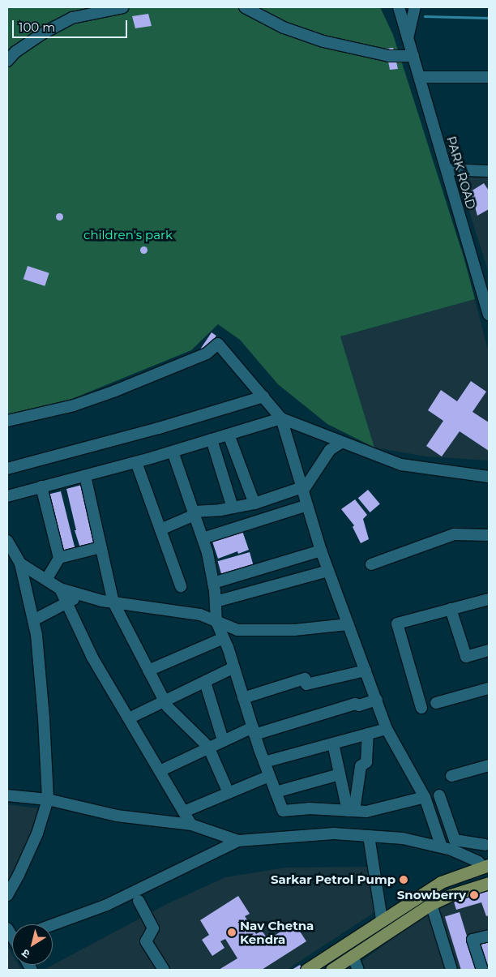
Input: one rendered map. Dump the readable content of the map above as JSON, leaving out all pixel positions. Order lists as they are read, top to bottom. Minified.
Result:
{"streets":{"street":["PARK ROAD"]},"parks":["children's park"],"places":["Sarkar Petrol Pump","Snowberry","Nav Chetna Kendra"],"scale_bar":"100 m","north":"bottom left"}
